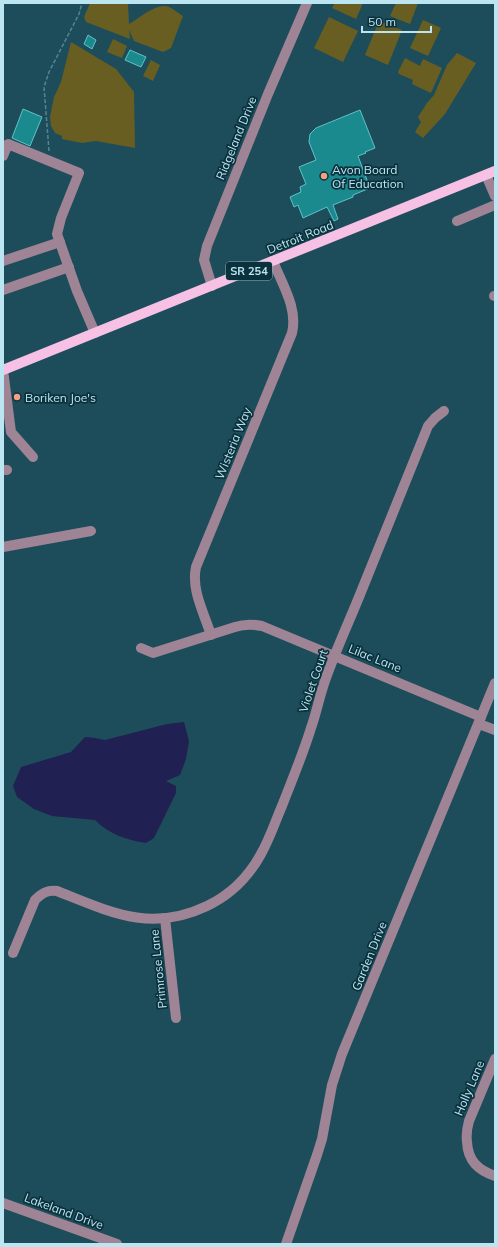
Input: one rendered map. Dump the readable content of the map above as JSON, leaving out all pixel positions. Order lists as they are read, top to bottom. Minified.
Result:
{"streets":{"main road":["Detroit Road","SR 254"],"street":["Ridgeland Drive","Wisteria Way","Lilac Lane","Violet Court","Garden Drive","Primrose Lane","Holly Lane","Lakeland Drive"]},"crossings":[["Ridgeland Drive","Detroit Road"],["Detroit Road","Wisteria Way"],["Wisteria Way","Lilac Lane"],["Lilac Lane","Violet Court"],["Lilac Lane","Garden Drive"],["Violet Court","Primrose Lane"]],"places":["Avon Board Of Education","Boriken Joe's"],"scale_bar":"50 m"}
